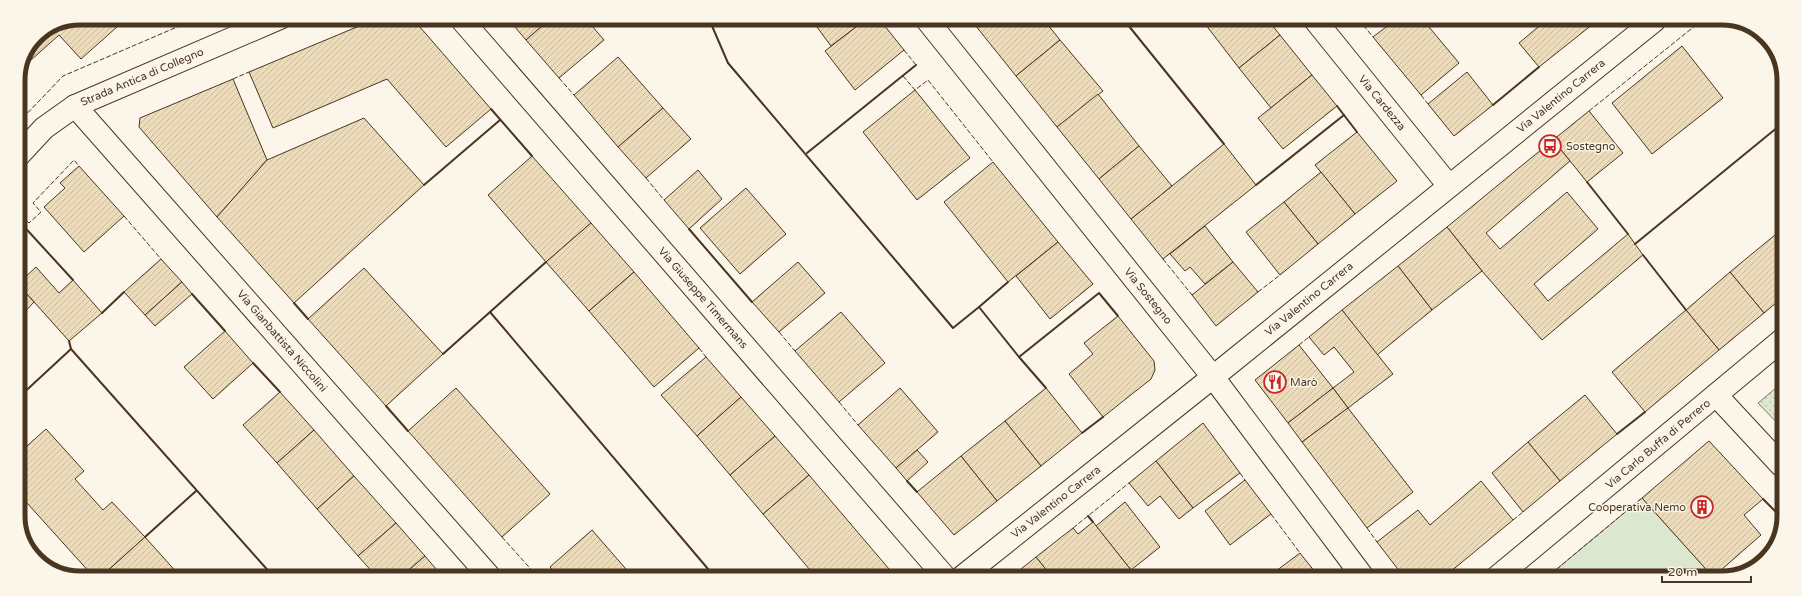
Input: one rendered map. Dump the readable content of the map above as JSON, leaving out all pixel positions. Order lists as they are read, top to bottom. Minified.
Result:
{"streets":{"street":["Strada Antica di Collegno","Via Valentino Carrera","Via Cardezza","Via Sostegno","Via Giuseppe Timermans","Via Gianbattista Niccolini","Via Carlo Buffa di Perrero"]},"crossings":[["Strada Antica di Collegno","Via Gianbattista Niccolini"],["Via Valentino Carrera","Via Cardezza"],["Via Valentino Carrera","Via Sostegno"]],"places":{"bus stop":["Sostegno"],"restaurant":["Marò"],"building":["Cooperativa Nemo"]},"scale_bar":"20 m"}
